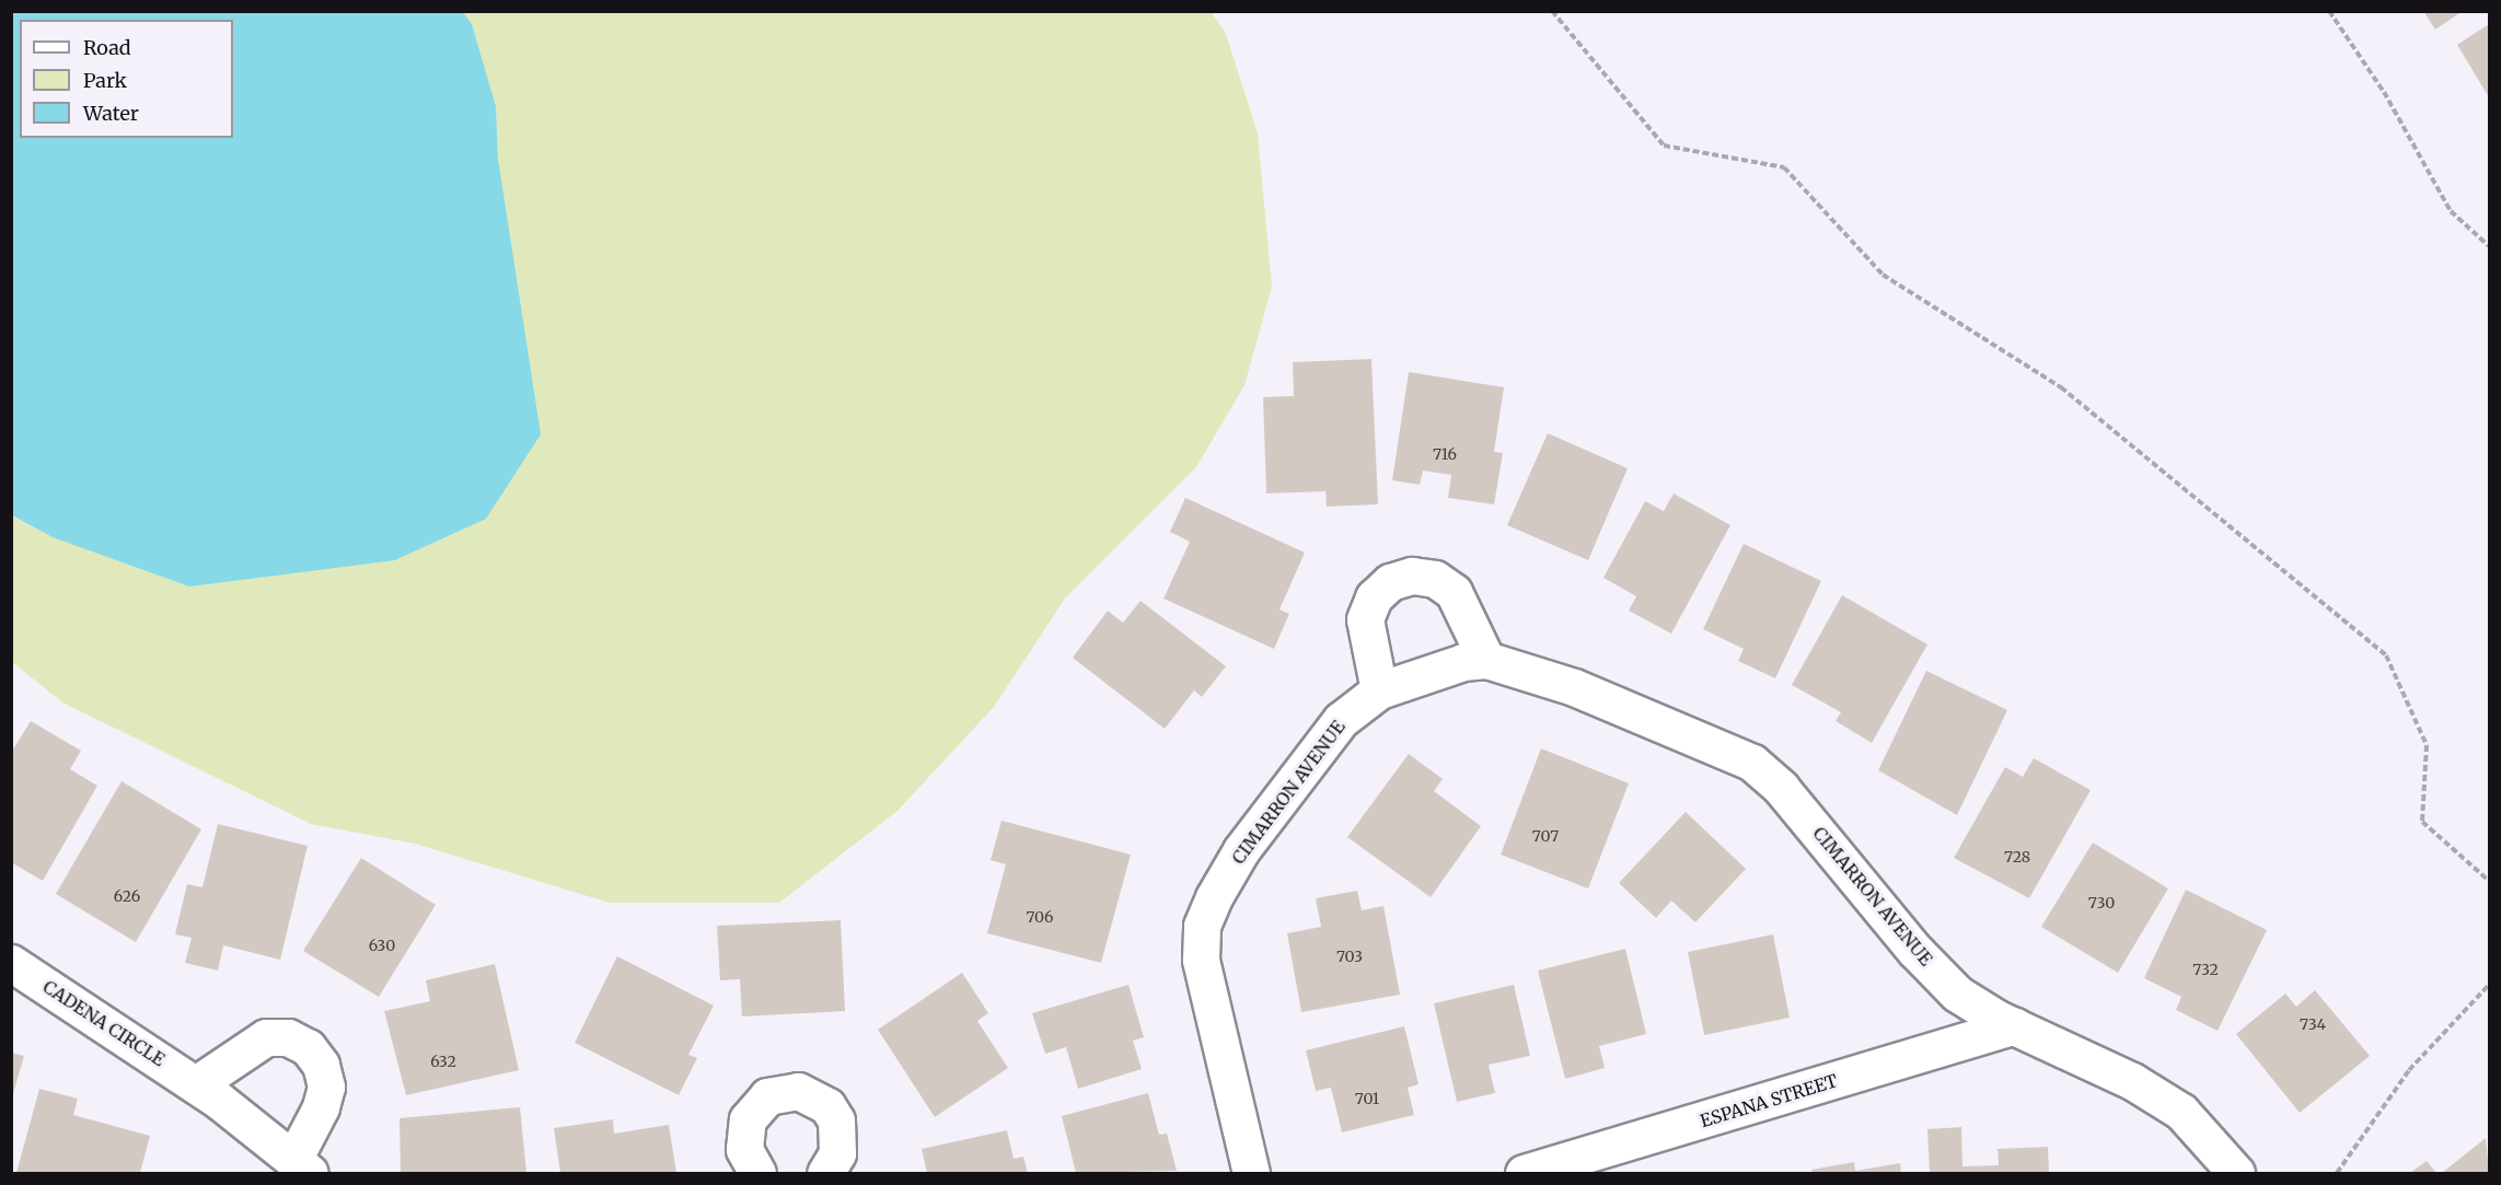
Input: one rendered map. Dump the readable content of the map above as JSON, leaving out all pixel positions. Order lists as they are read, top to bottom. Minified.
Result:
{"streets":{"street":["CIMARRON AVENUE","CADENA CIRCLE","ESPANA STREET"]},"crossings":[["CIMARRON AVENUE","ESPANA STREET"]],"house_numbers":["716","707","728","626","730","706","630","703","732","734","632","701"],"legend":["Road","Park","Water"]}
